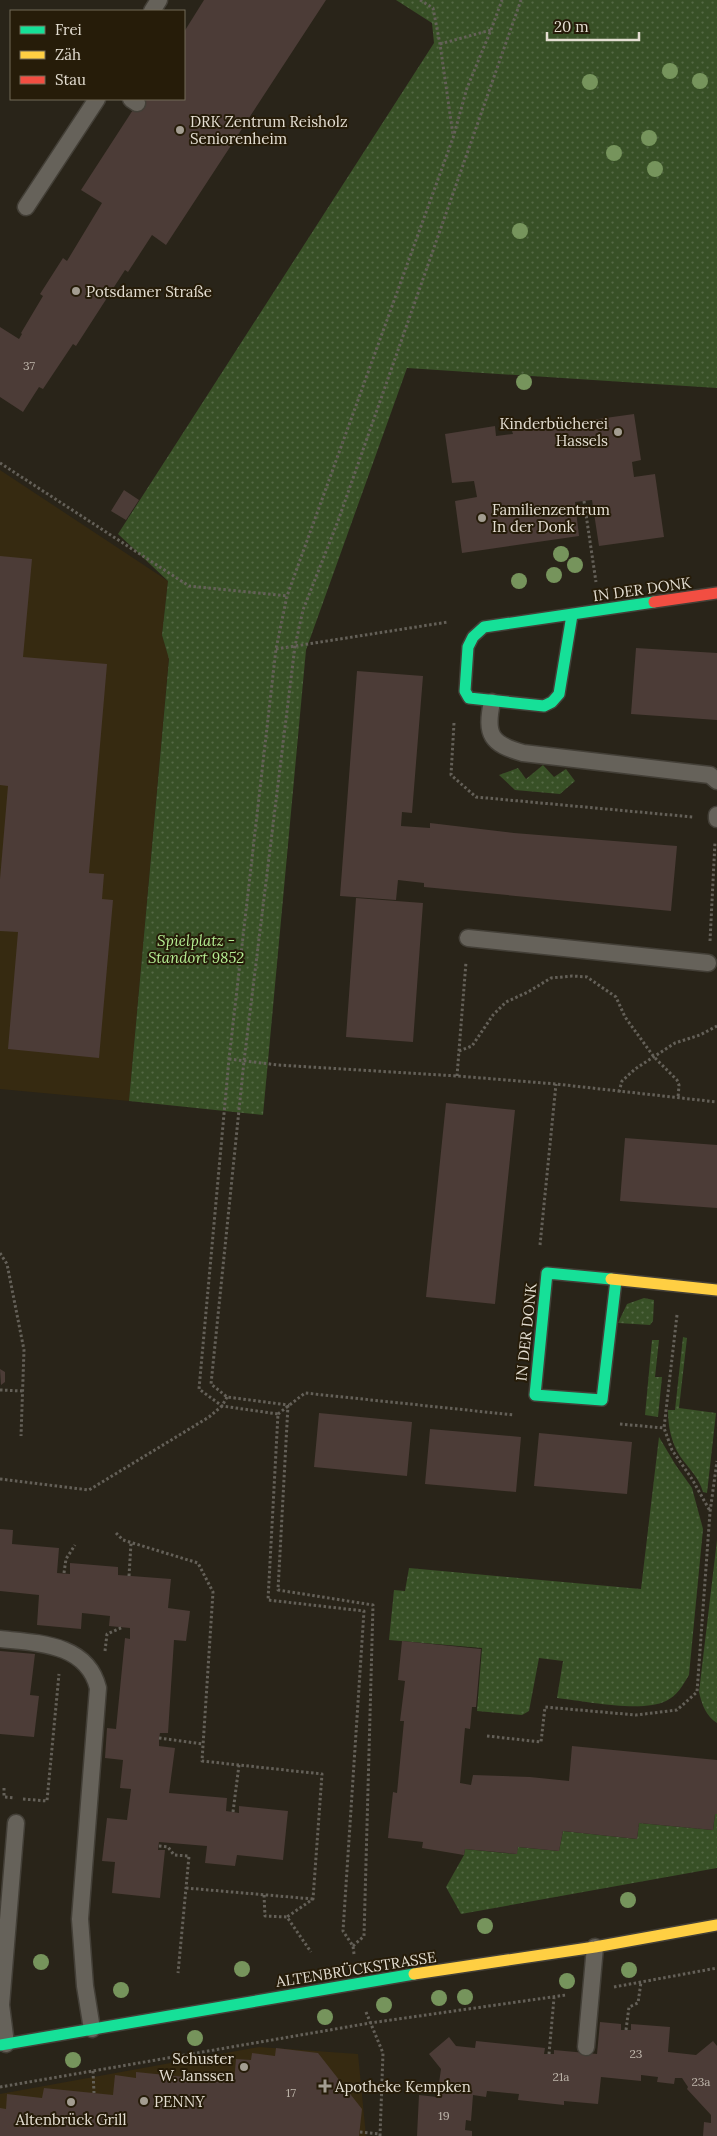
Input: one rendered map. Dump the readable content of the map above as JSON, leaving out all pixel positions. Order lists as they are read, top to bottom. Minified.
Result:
{"streets":{"street":["IN DER DONK","ALTENBRÜCKSTRASSE"]},"parks":["Spielplatz - Standort 9852"],"places":{"other":["DRK Zentrum Reisholz Seniorenheim","Potsdamer Straße","Kinderbücherei Hassels","Familienzentrum In der Donk","Schuster W. Janssen","PENNY","Altenbrück Grill"],"health":["Apotheke Kempken"]},"house_numbers":["37","23","21a","23a","17","19"],"legend":["Frei","Zäh","Stau"],"scale_bar":"20 m"}
